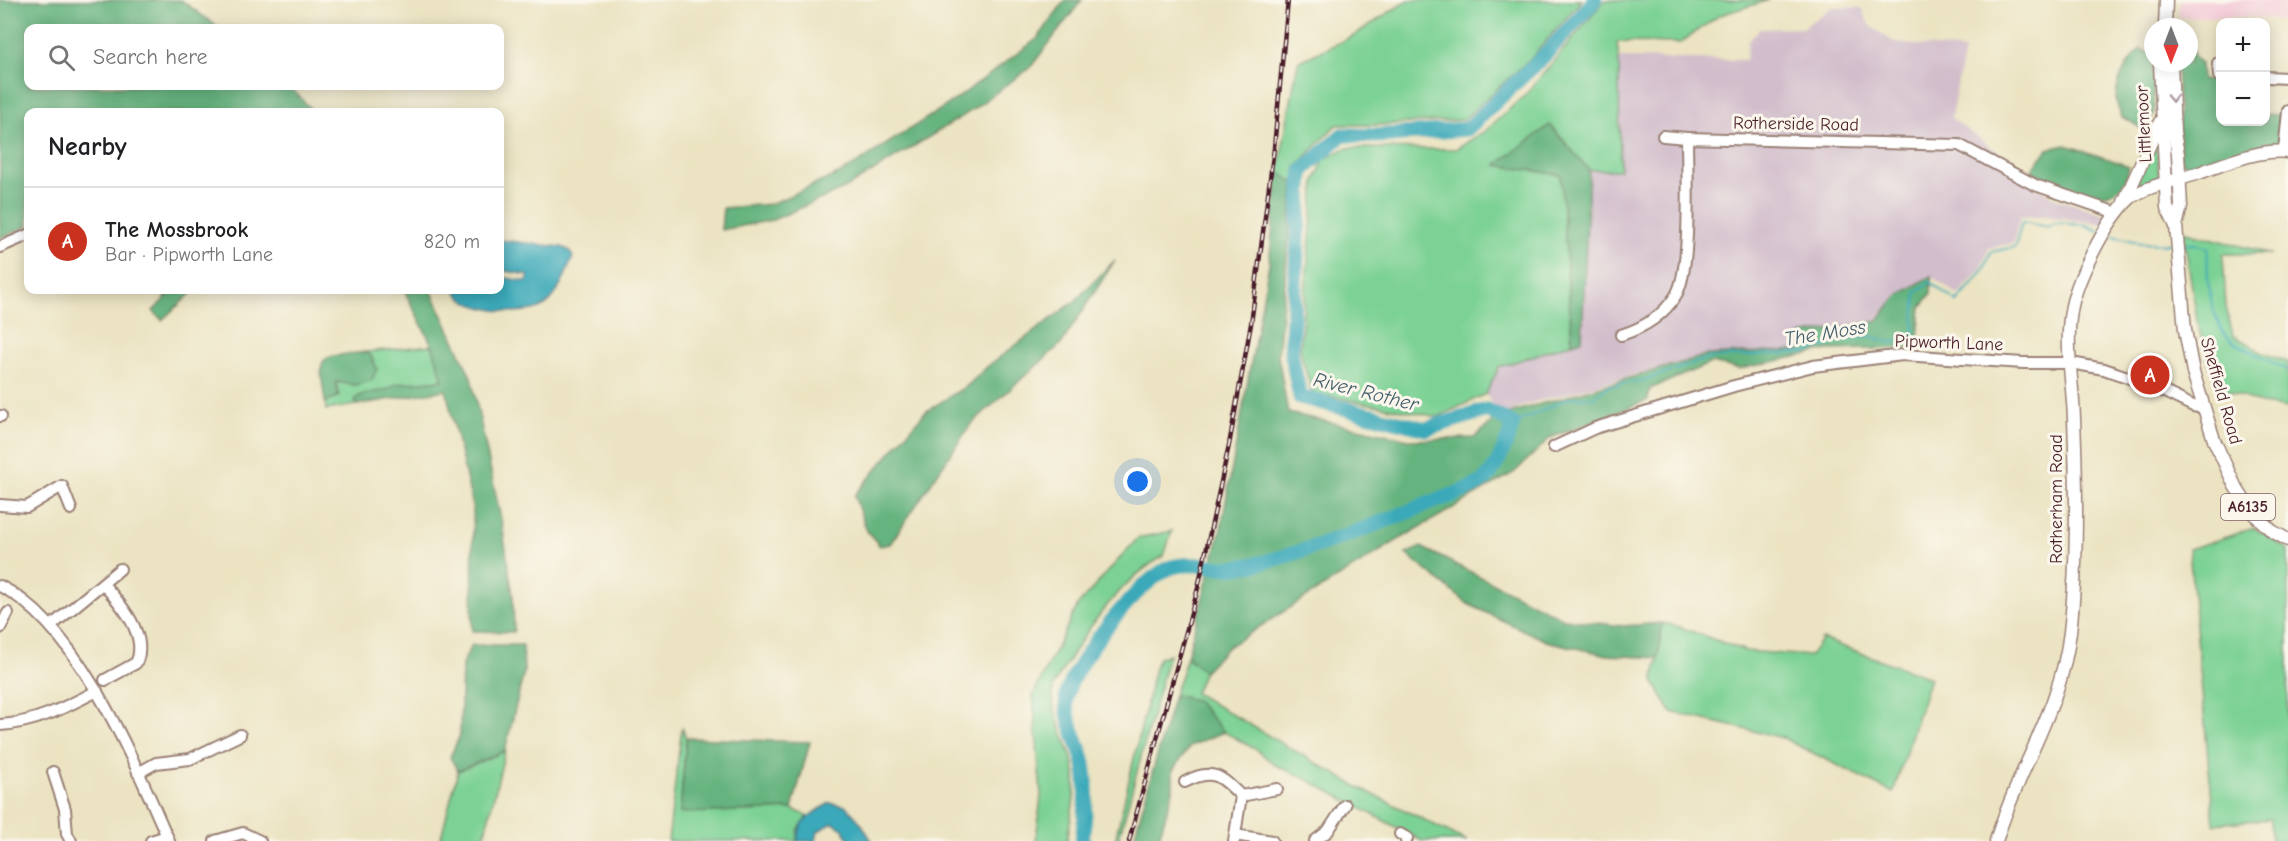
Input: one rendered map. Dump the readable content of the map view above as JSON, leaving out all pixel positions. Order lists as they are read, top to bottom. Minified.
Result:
{"streets":{"main road":["Littlemoor","Sheffield Road","Rotherham Road","A6135"],"street":["Rotherside Road","Pipworth Lane"]},"crossings":[["Rotherside Road","Rotherham Road"],["Littlemoor","Sheffield Road"],["Littlemoor","Rotherham Road"],["Littlemoor","A6135"],["Pipworth Lane","Sheffield Road"],["Pipworth Lane","Rotherham Road"],["Sheffield Road","Rotherham Road"],["Sheffield Road","A6135"],["Rotherham Road","A6135"]],"water":["The Moss","River Rother"],"north":"bottom","page":{"map_buttons":["+","−"],"search":"Search here","heading":"Nearby","list":[{"mark":"A","name":"The Mossbrook","note":"Bar · Pipworth Lane","value":"820 m"}],"pins":"A"}}
